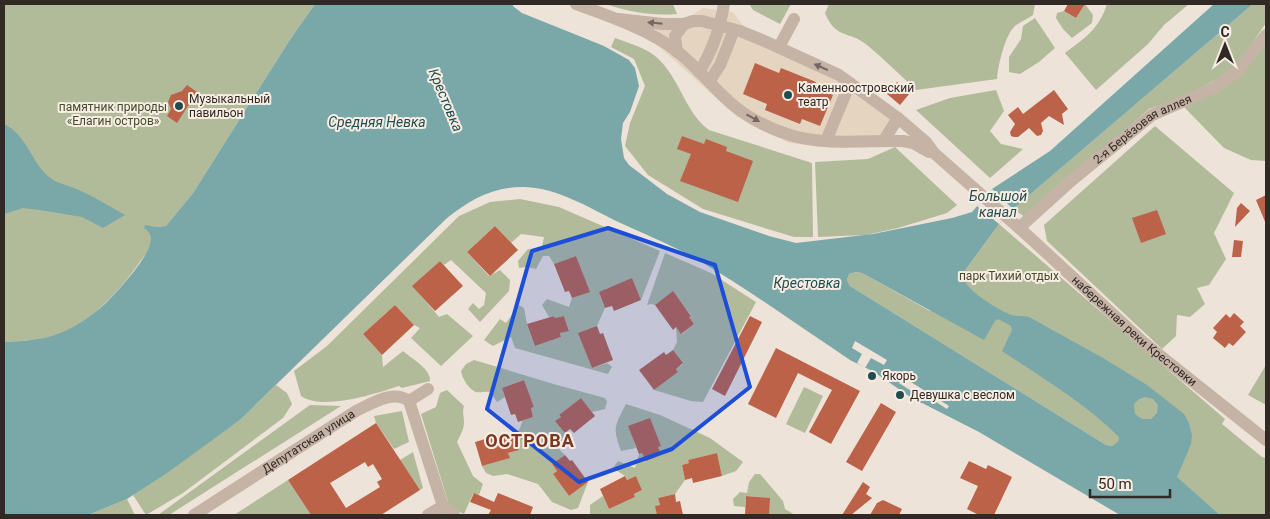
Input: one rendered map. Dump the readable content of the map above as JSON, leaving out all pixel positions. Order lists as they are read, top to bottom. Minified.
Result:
{"streets":{"street":["2-я Берёзовая аллея","набережная реки Крестовки","Депутатская улица"]},"crossings":[["2-я Берёзовая аллея","набережная реки Крестовки"]],"districts":["ОСТРОВА"],"water":["Крестовка","Средняя Невка","Большой канал"],"parks":["памятник природы «Елагин остров»","парк Тихий отдых"],"places":["Каменноостровский театр","Музыкальный павильон","Якорь","Девушка с веслом"],"scale_bar":"50 m","north":"top"}
